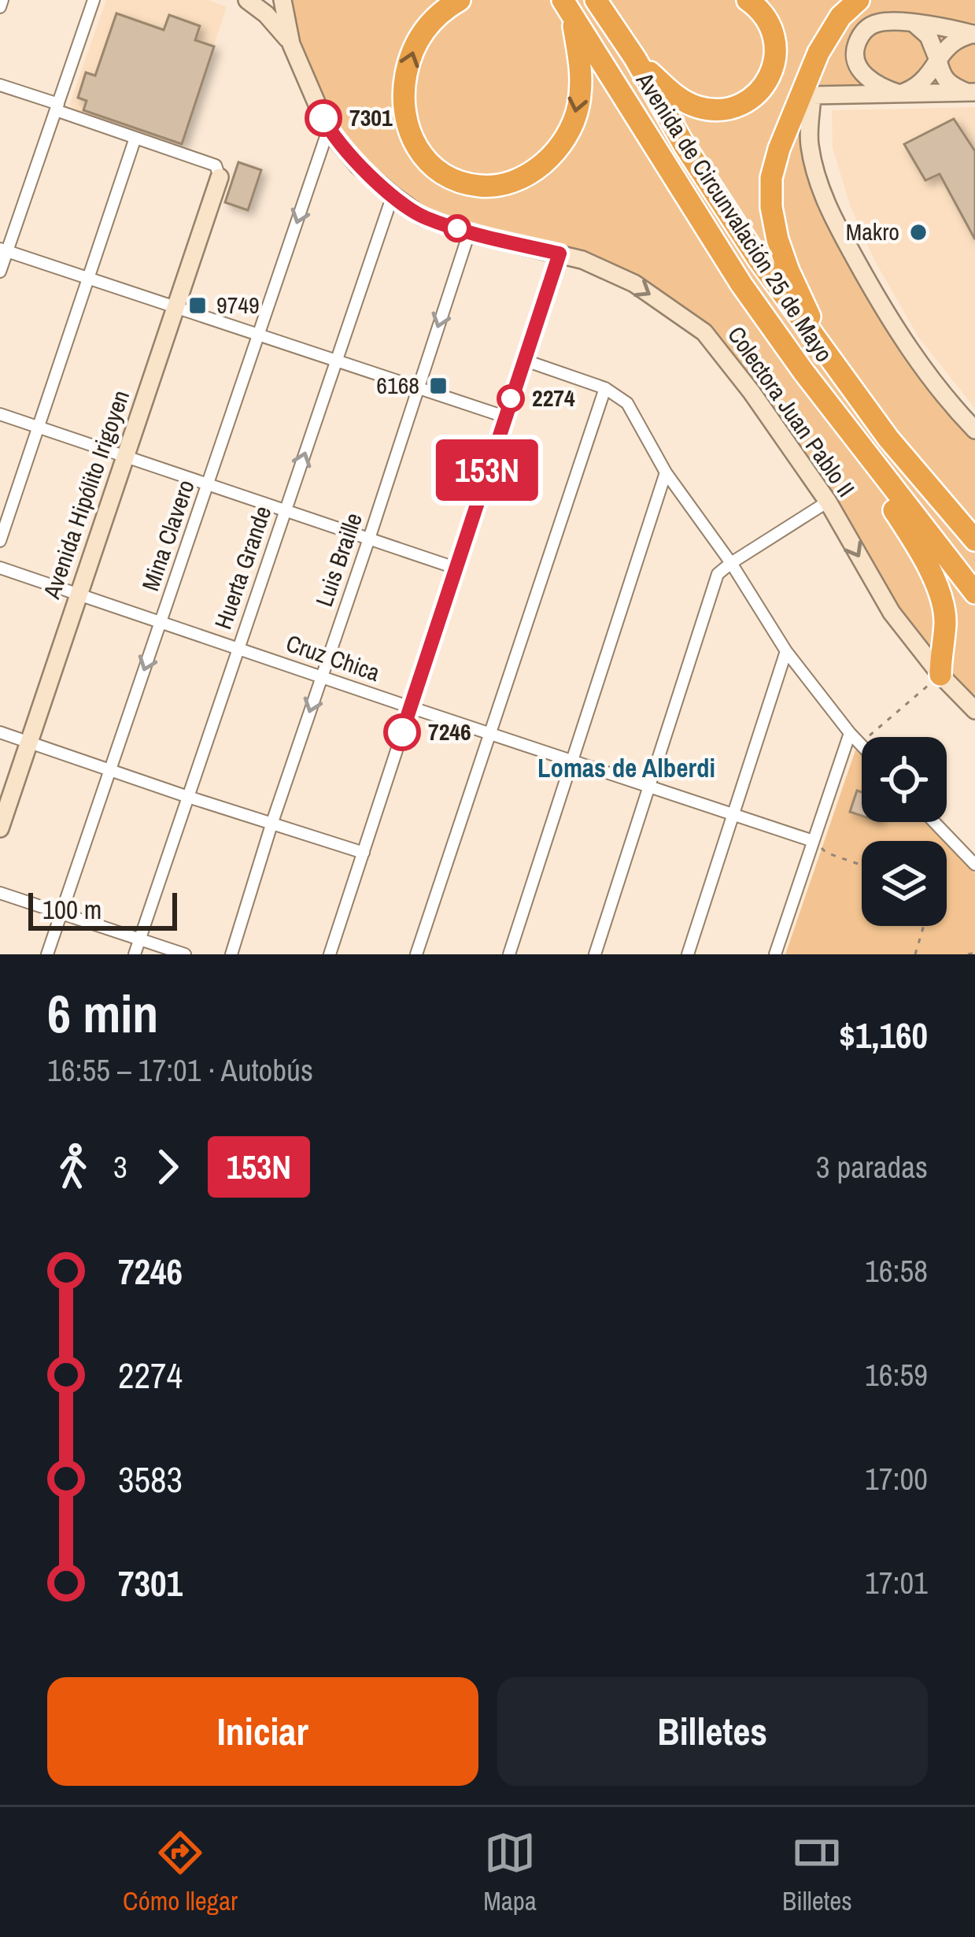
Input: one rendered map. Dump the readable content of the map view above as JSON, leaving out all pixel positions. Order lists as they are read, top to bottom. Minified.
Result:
{"streets":{"highway":["Avenida de Circunvalación 25 de Mayo"],"main road":["Colectora Juan Pablo II","Avenida Hipólito Irigoyen"],"street":["Mina Clavero","Luis Braille","Huerta Grande","Cruz Chica"]},"crossings":[["Colectora Juan Pablo II","Mina Clavero"],["Colectora Juan Pablo II","Luis Braille"],["Colectora Juan Pablo II","Huerta Grande"],["Avenida Hipólito Irigoyen","Cruz Chica"],["Mina Clavero","Cruz Chica"],["Luis Braille","Cruz Chica"],["Huerta Grande","Cruz Chica"]],"one_way":["Colectora Juan Pablo II","Mina Clavero"],"districts":["Lomas de Alberdi"],"places":{"other":["7301","Makro","2274","7246"],"transit":["9749","6168"]},"lines":["bus line 153N"],"scale_bar":"100 m","page":{"on_map":"153N","scale":"100 m","heading":["6 min","16:55 – 17:01 · Autobús","$1,160"],"legs":["3","153N","3 paradas"],"list":[{"name":"7246","value":"16:58"},{"name":"2274","value":"16:59"},{"name":"3583","value":"17:00"},{"name":"7301","value":"17:01"}],"buttons":["Iniciar","Billetes"],"tabs":["Cómo llegar","Mapa","Billetes"]}}
